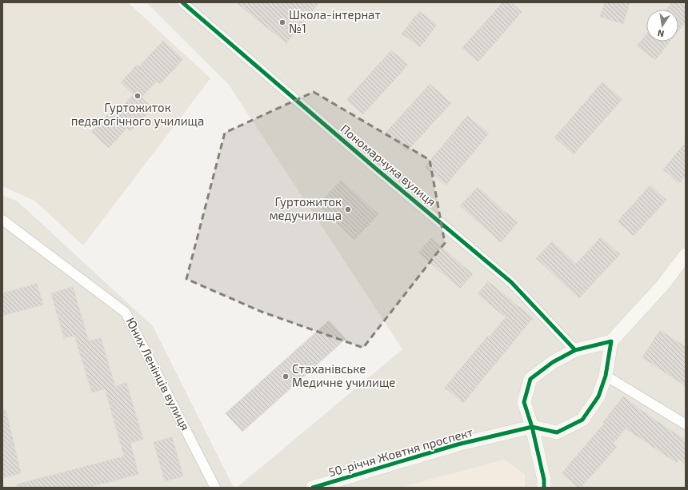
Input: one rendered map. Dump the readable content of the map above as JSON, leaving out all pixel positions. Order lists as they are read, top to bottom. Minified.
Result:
{"streets":{"street":["Пономарчука вулиця","Юних Ленінців вулиця","50-річчя Жовтня проспект"]},"places":["Школа-інтернат №1","Гуртожиток педагогічного училища","Гуртожиток медучилища","Стаханівське Медичне училище"],"north":"bottom"}
